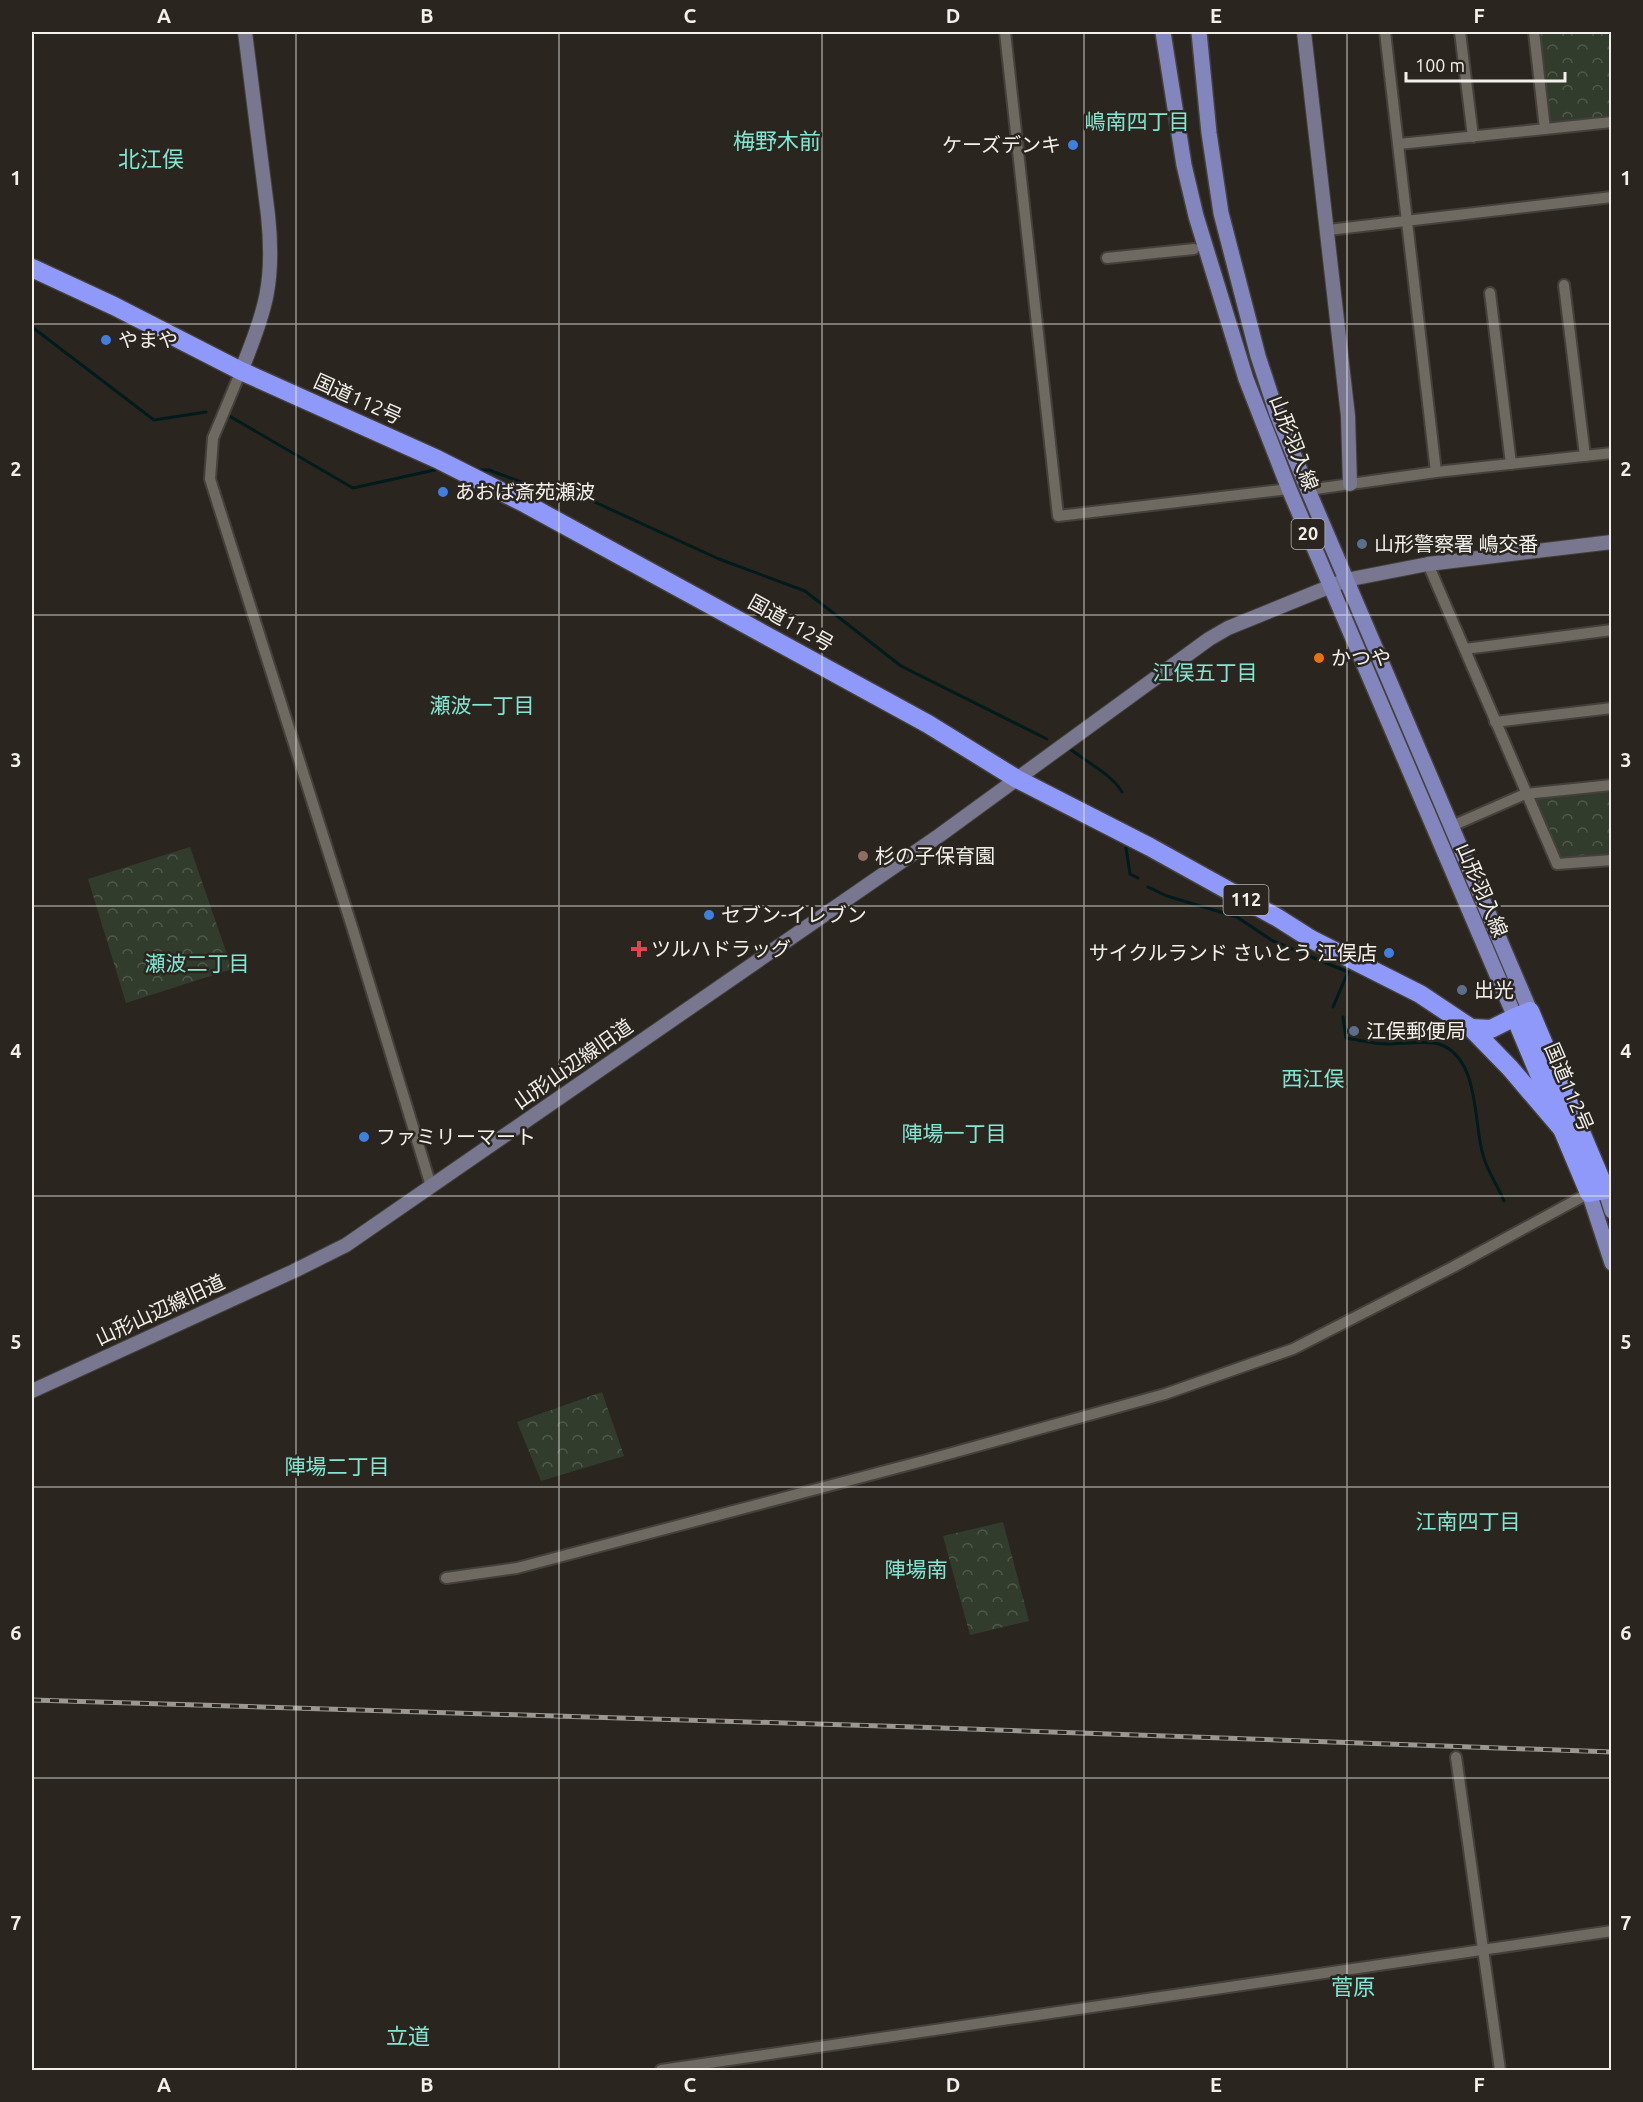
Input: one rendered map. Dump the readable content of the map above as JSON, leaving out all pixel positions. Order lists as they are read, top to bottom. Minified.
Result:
{"streets":{"highway":["国道112号","112"],"main road":["山形羽入線","20"],"street":["山形山辺線旧道"]},"crossings":[["国道112号","山形羽入線"],["国道112号","山形山辺線旧道"],["山形羽入線","山形山辺線旧道"]],"districts":["嶋南四丁目","梅野木前","北江俣","江俣五丁目","瀬波一丁目","瀬波二丁目","西江俣","陣場一丁目","陣場二丁目","江南四丁目","陣場南","菅原","立道"],"places":{"other":["ケーズデンキ","やまや","あおば斎苑瀬波","山形警察署 嶋交番","かつや","杉の子保育園","セブン-イレブン","サイクルランド さいとう 江俣店","出光","江俣郵便局","ファミリーマート"],"health":["ツルハドラッグ"]},"scale_bar":"100 m","grid":{"columns":["A","B","C","D","E","F"],"rows":["1","2","3","4","5","6","7"]}}
